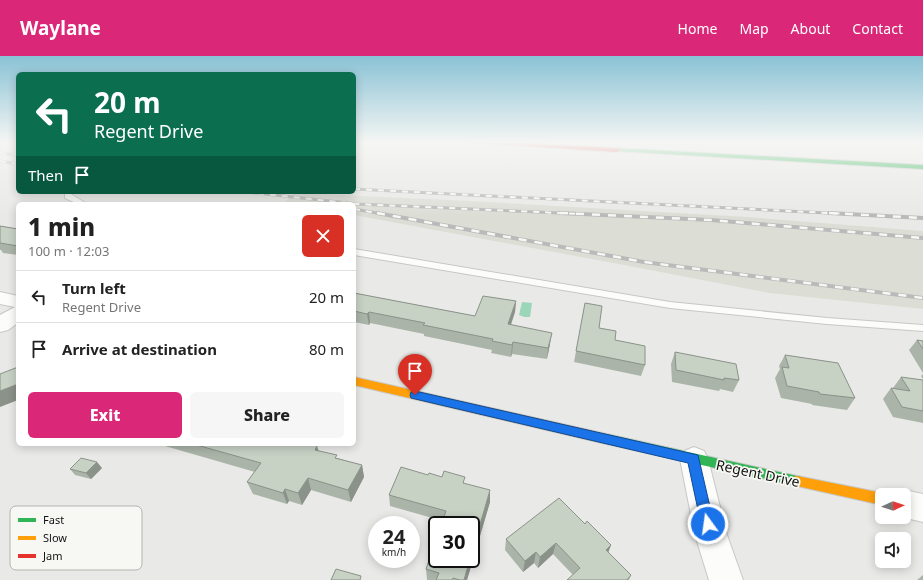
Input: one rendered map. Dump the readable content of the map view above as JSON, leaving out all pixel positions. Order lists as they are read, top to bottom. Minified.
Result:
{"streets":{"main road":["Regent Drive"]},"legend":["Fast","Slow","Jam"],"north":"right","page":{"header":"Waylane","nav":["Home","Map","About","Contact"],"turn":["20 m","Regent Drive"],"then":"Then","heading":["1 min","100 m · 12:03"],"list":[{"name":"Turn left","note":"Regent Drive","value":"20 m"},{"name":"Arrive at destination","value":"80 m"}],"buttons":["Exit","Share"],"speed":"24 km/h","limit":"30"}}
